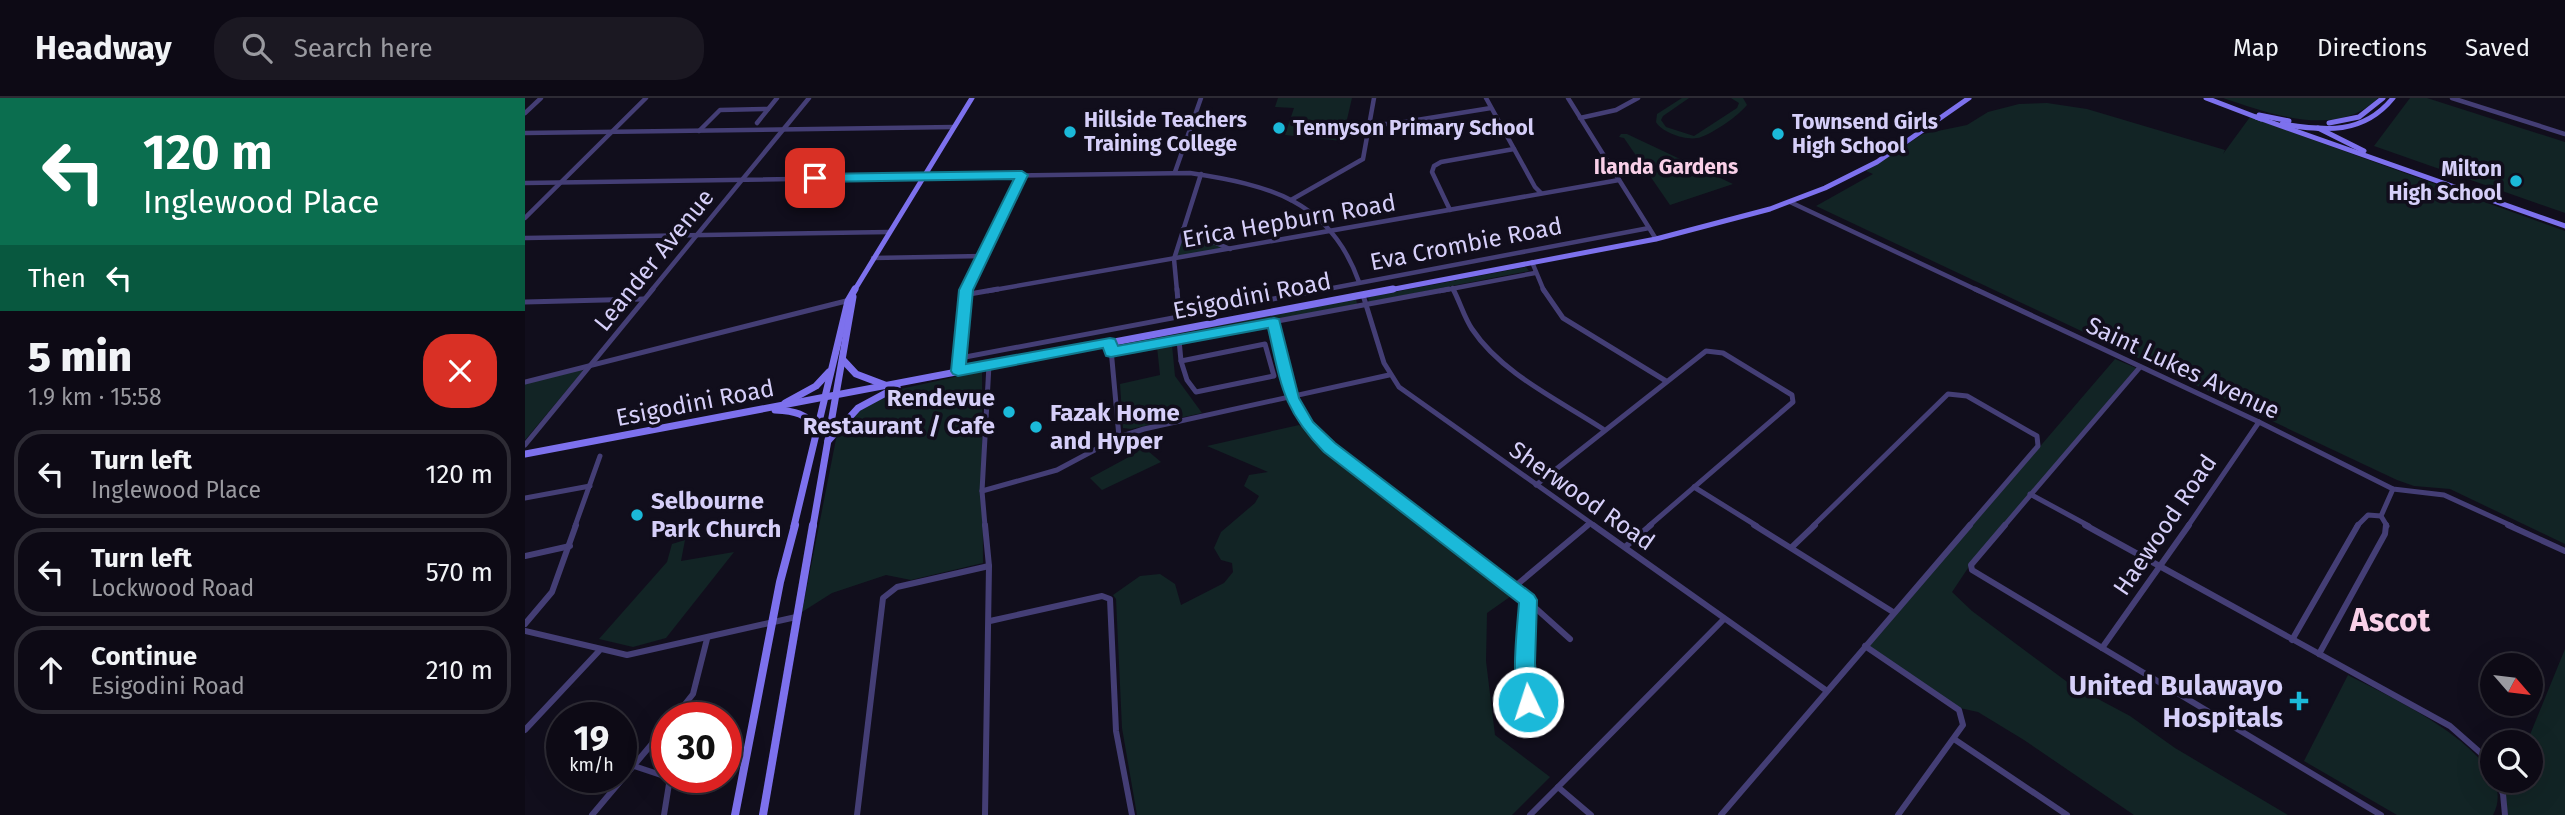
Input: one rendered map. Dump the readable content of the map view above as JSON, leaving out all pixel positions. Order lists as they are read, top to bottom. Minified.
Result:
{"streets":{"main road":["Esigodini Road"],"street":["Erica Hepburn Road","Eva Crombie Road","Leander Avenue","Saint Lukes Avenue","Sherwood Road","Haewood Road"]},"crossings":[["Esigodini Road","Saint Lukes Avenue"],["Esigodini Road","Sherwood Road"],["Saint Lukes Avenue","Haewood Road"]],"districts":["Ilanda Gardens","Ascot"],"places":{"other":["Tennyson Primary School","Hillside Teachers Training College","Townsend Girls High School","Milton High School","Rendevue Restaurant / Cafe","Fazak Home and Hyper","Selbourne Park Church"],"health":["United Bulawayo Hospitals"]},"north":"bottom right","page":{"header":"Headway","search":"Search here","nav":["Map","Directions","Saved"],"turn":["120 m","Inglewood Place"],"then":"Then","heading":["5 min","1.9 km · 15:58"],"list":[{"name":"Turn left","note":"Inglewood Place","value":"120 m"},{"name":"Turn left","note":"Lockwood Road","value":"570 m"},{"name":"Continue","note":"Esigodini Road","value":"210 m"}],"speed":"19 km/h","limit":"30"}}
